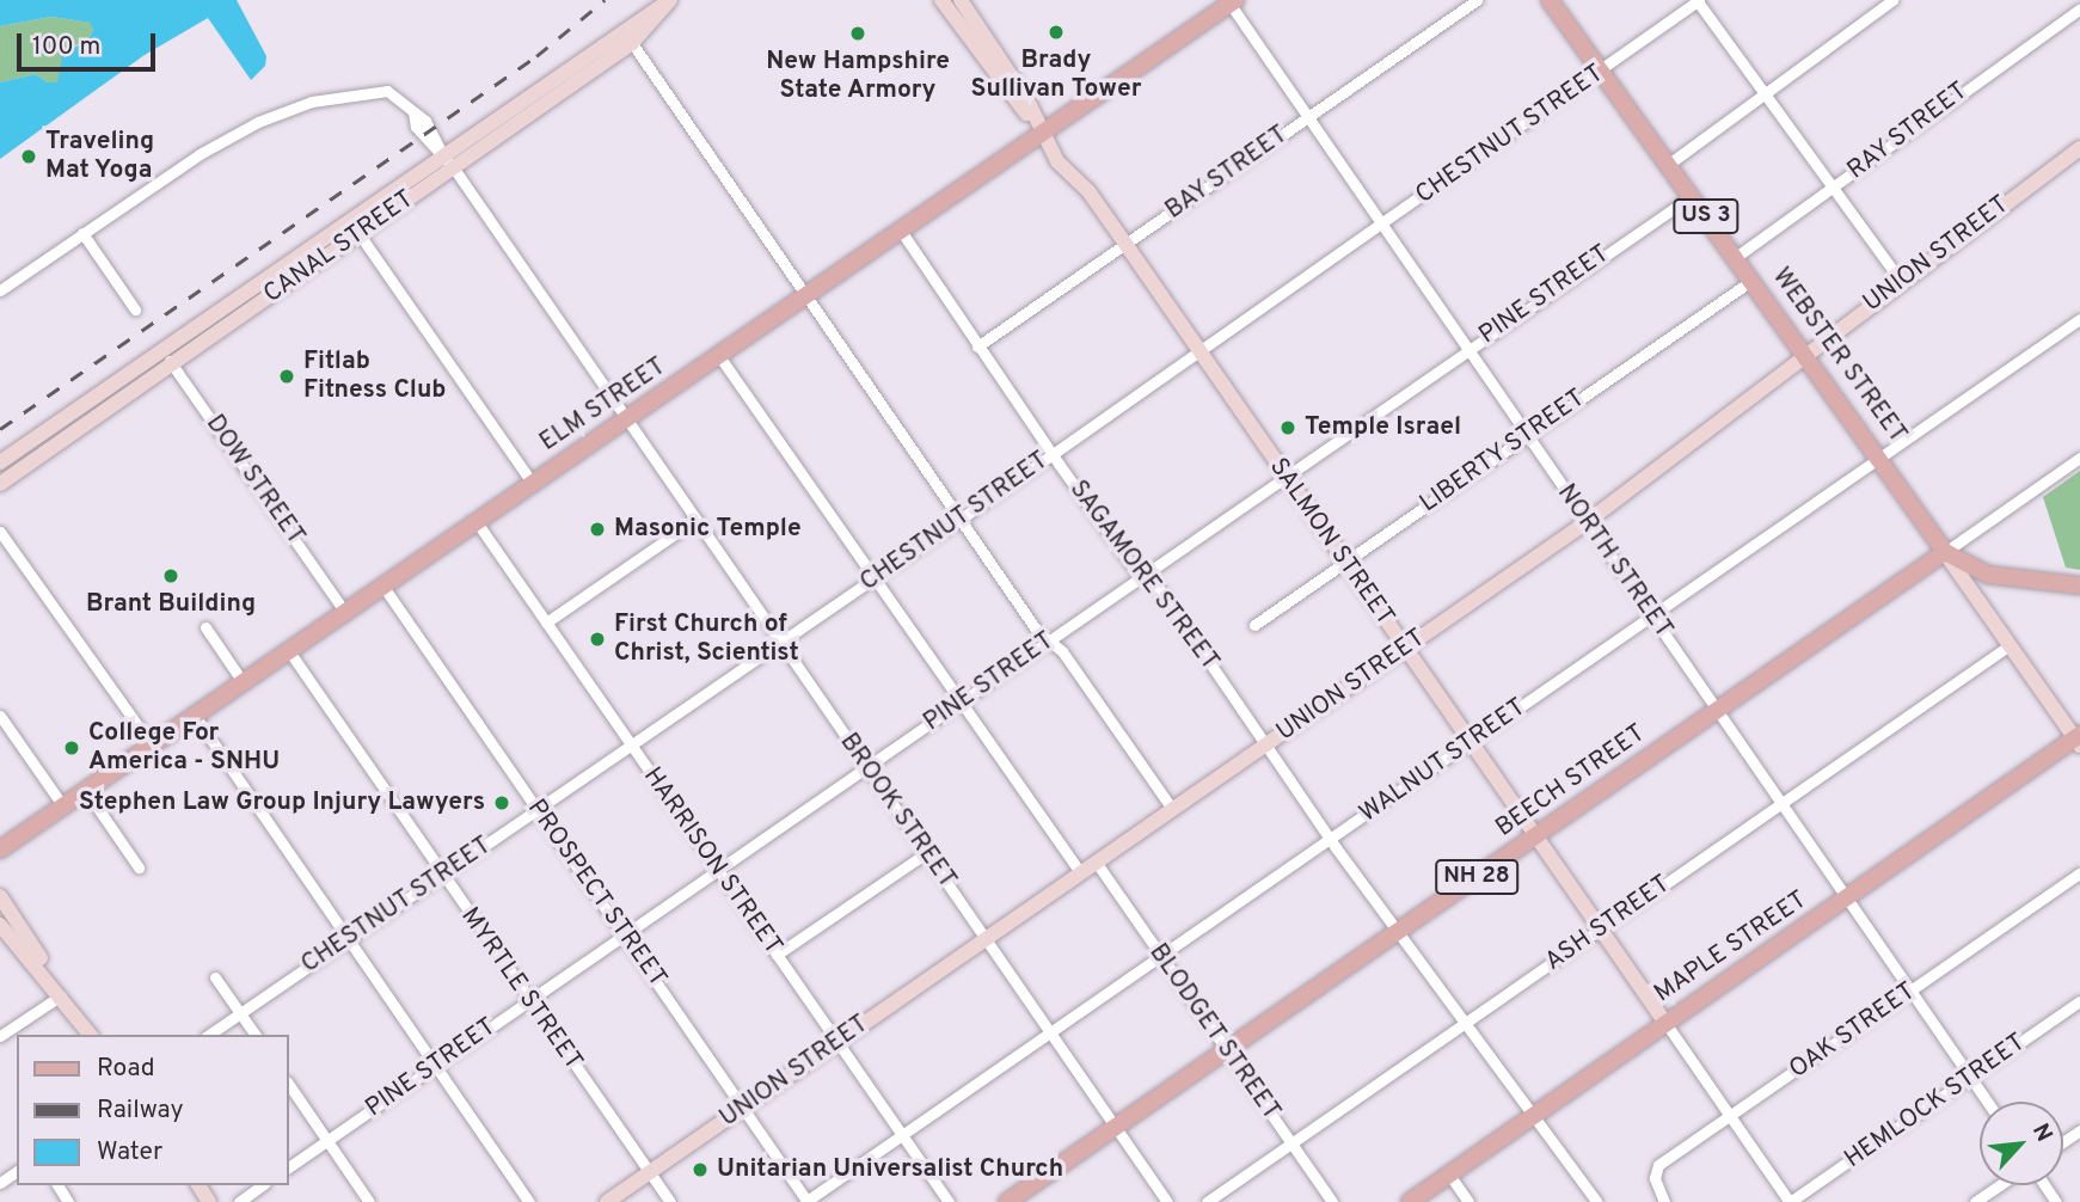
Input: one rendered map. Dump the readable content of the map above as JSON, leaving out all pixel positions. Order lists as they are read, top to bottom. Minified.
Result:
{"streets":{"main road":["US 3","WEBSTER STREET","ELM STREET","BEECH STREET","NH 28","MAPLE STREET"],"street":["RAY STREET","CHESTNUT STREET","BAY STREET","CANAL STREET","UNION STREET","PINE STREET","LIBERTY STREET","DOW STREET","SALMON STREET","NORTH STREET","SAGAMORE STREET","WALNUT STREET","BROOK STREET","HARRISON STREET","PROSPECT STREET","ASH STREET","MYRTLE STREET","OAK STREET","BLODGET STREET","HEMLOCK STREET"]},"crossings":[["RAY STREET","WEBSTER STREET"],["CHESTNUT STREET","WEBSTER STREET"],["CHESTNUT STREET","SALMON STREET"],["CHESTNUT STREET","NORTH STREET"],["CHESTNUT STREET","SAGAMORE STREET"],["CHESTNUT STREET","BROOK STREET"],["CHESTNUT STREET","HARRISON STREET"],["CHESTNUT STREET","PROSPECT STREET"],["CHESTNUT STREET","MYRTLE STREET"],["BAY STREET","SALMON STREET"],["BAY STREET","NORTH STREET"],["BAY STREET","SAGAMORE STREET"],["US 3","WEBSTER STREET"],["US 3","BEECH STREET"],["CANAL STREET","DOW STREET"],["CANAL STREET","BROOK STREET"],["UNION STREET","WEBSTER STREET"],["UNION STREET","SALMON STREET"],["UNION STREET","NORTH STREET"],["UNION STREET","SAGAMORE STREET"],["UNION STREET","BROOK STREET"],["UNION STREET","HARRISON STREET"],["UNION STREET","PROSPECT STREET"],["UNION STREET","MYRTLE STREET"],["UNION STREET","BLODGET STREET"],["PINE STREET","WEBSTER STREET"],["PINE STREET","SALMON STREET"],["PINE STREET","NORTH STREET"],["PINE STREET","SAGAMORE STREET"],["PINE STREET","BROOK STREET"],["PINE STREET","HARRISON STREET"],["PINE STREET","PROSPECT STREET"],["PINE STREET","MYRTLE STREET"],["WEBSTER STREET","LIBERTY STREET"],["WEBSTER STREET","WALNUT STREET"],["WEBSTER STREET","BEECH STREET"],["WEBSTER STREET","ASH STREET"],["WEBSTER STREET","MAPLE STREET"],["ELM STREET","DOW STREET"],["ELM STREET","SALMON STREET"],["ELM STREET","NORTH STREET"],["ELM STREET","SAGAMORE STREET"],["ELM STREET","BROOK STREET"],["ELM STREET","HARRISON STREET"],["ELM STREET","PROSPECT STREET"],["ELM STREET","MYRTLE STREET"],["LIBERTY STREET","SALMON STREET"],["LIBERTY STREET","NORTH STREET"],["SALMON STREET","WALNUT STREET"],["SALMON STREET","BEECH STREET"],["SALMON STREET","ASH STREET"],["SALMON STREET","MAPLE STREET"],["SALMON STREET","OAK STREET"],["SALMON STREET","HEMLOCK STREET"],["NORTH STREET","WALNUT STREET"],["NORTH STREET","BEECH STREET"],["NORTH STREET","ASH STREET"],["NORTH STREET","MAPLE STREET"],["NORTH STREET","OAK STREET"],["NORTH STREET","HEMLOCK STREET"],["SAGAMORE STREET","WALNUT STREET"],["SAGAMORE STREET","BEECH STREET"],["SAGAMORE STREET","ASH STREET"],["SAGAMORE STREET","MAPLE STREET"],["WALNUT STREET","BROOK STREET"],["WALNUT STREET","HARRISON STREET"],["WALNUT STREET","PROSPECT STREET"],["WALNUT STREET","BLODGET STREET"],["BEECH STREET","BROOK STREET"],["BEECH STREET","BLODGET STREET"],["ASH STREET","BLODGET STREET"]],"places":["Brady Sullivan Tower","New Hampshire State Armory","Traveling Mat Yoga","Fitlab Fitness Club","Temple Israel","Masonic Temple","Brant Building","First Church of Christ, Scientist","College For America - SNHU","Stephen Law Group Injury Lawyers","Unitarian Universalist Church"],"legend":["Road","Railway","Water"],"scale_bar":"100 m","north":"top right"}
